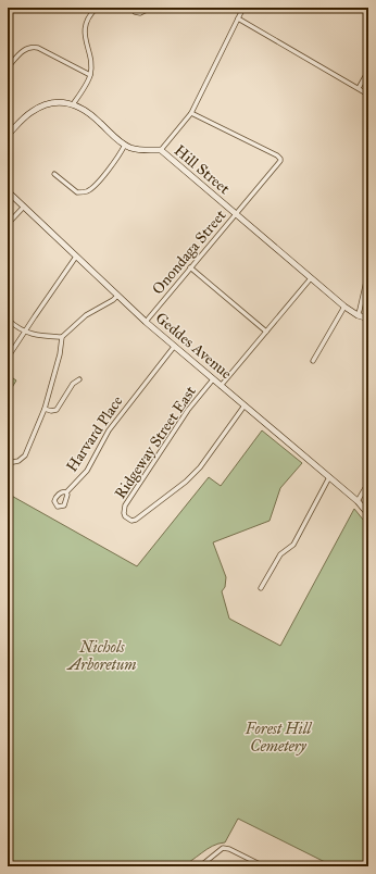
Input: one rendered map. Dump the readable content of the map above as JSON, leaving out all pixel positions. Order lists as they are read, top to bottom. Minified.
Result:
{"streets":{"main road":["Hill Street","Geddes Avenue"],"street":["Onondaga Street","Harvard Place","Ridgeway Street East"]},"crossings":[["Hill Street","Onondaga Street"],["Onondaga Street","Geddes Avenue"],["Geddes Avenue","Harvard Place"],["Geddes Avenue","Ridgeway Street East"]],"parks":["Nichols Arboretum","Forest Hill Cemetery"]}
